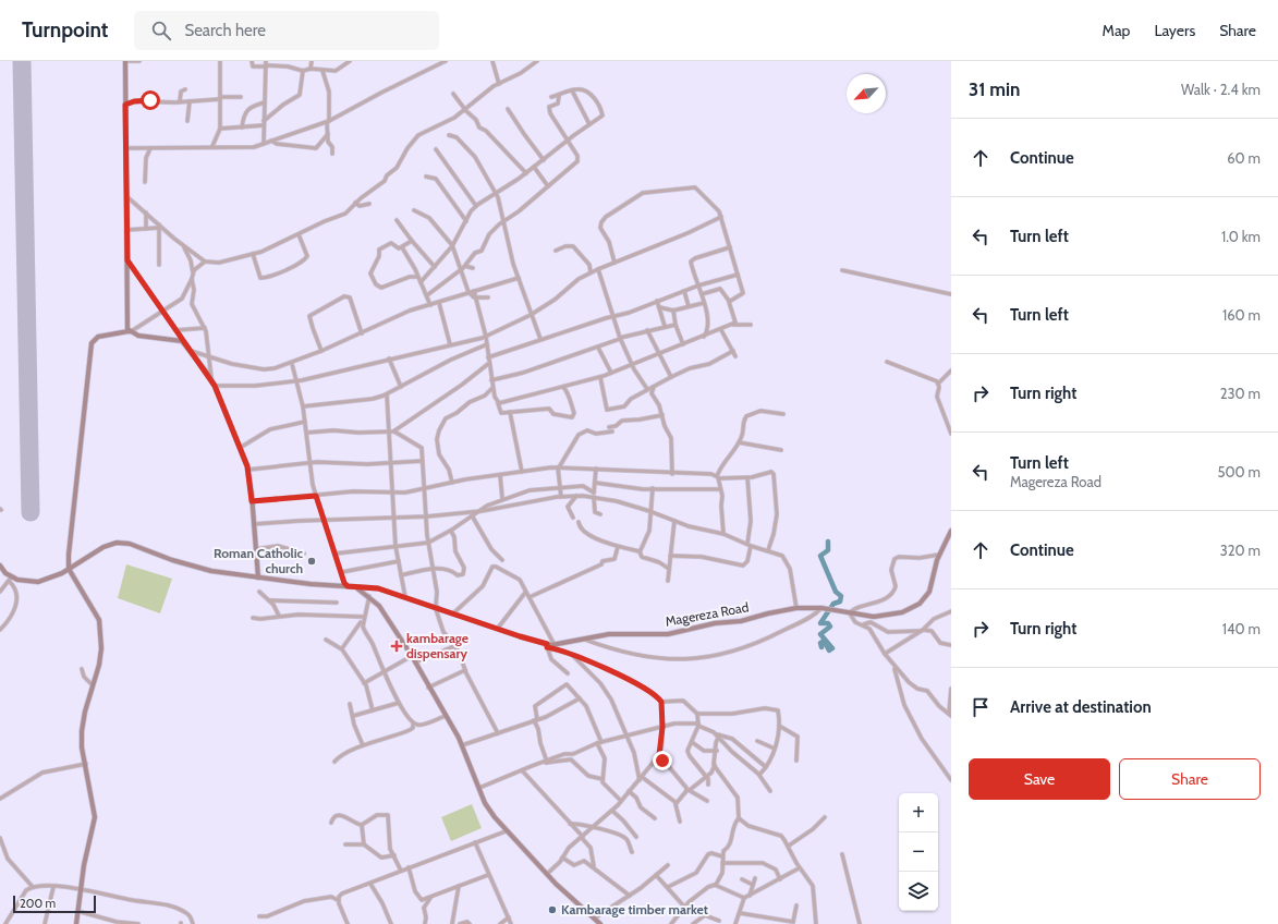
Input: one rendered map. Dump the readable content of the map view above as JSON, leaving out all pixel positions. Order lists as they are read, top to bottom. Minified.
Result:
{"streets":{"street":["Magereza Road"]},"places":{"other":["Roman Catholic church","Kambarage timber market"],"health":["kambarage dispensary"]},"scale_bar":"200 m","north":"bottom left","page":{"header":"Turnpoint","search":"Search here","nav":["Map","Layers","Share"],"heading":["31 min","Walk · 2.4 km"],"list":[["Continue","60 m"],["Turn left","1.0 km"],["Turn left","160 m"],["Turn right","230 m"],["Turn left","Magereza Road","500 m"],["Continue","320 m"],["Turn right","140 m"],"Arrive at destination"],"buttons":["Save","Share"],"map_buttons":["+","−"],"scale":"200 m"}}
